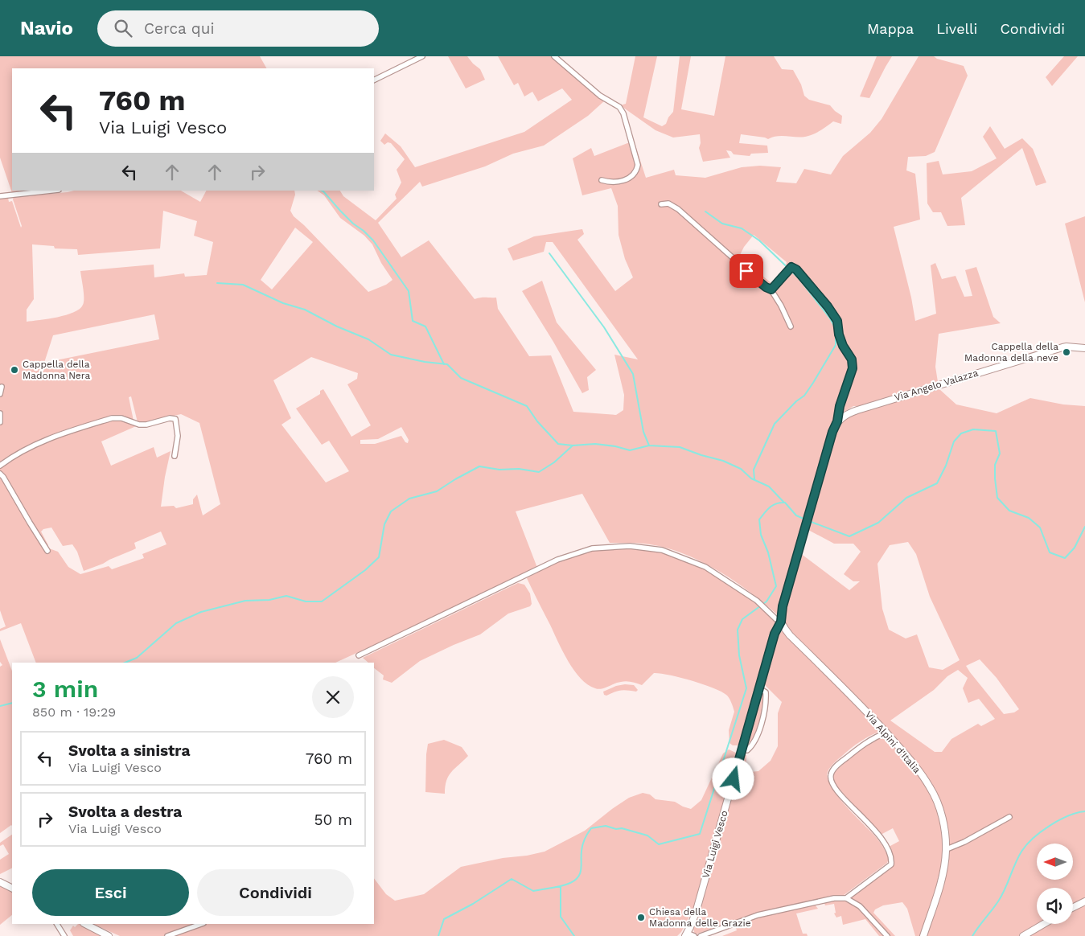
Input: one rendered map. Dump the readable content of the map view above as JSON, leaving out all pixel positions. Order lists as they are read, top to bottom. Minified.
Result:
{"streets":{"street":["Via Angelo Valazza","Via Alpini d'Italia","Via Luigi Vesco"]},"crossings":[["Via Angelo Valazza","Via Luigi Vesco"],["Via Alpini d'Italia","Via Luigi Vesco"]],"places":["Cappella della Madonna della neve","Cappella della Madonna Nera","Chiesa della Madonna delle Grazie"],"north":"left","page":{"header":"Navio","search":"Cerca qui","nav":["Mappa","Livelli","Condividi"],"turn":["760 m","Via Luigi Vesco"],"heading":["3 min","850 m · 19:29"],"list":[{"name":"Svolta a sinistra","note":"Via Luigi Vesco","value":"760 m"},{"name":"Svolta a destra","note":"Via Luigi Vesco","value":"50 m"}],"buttons":["Esci","Condividi"]}}
